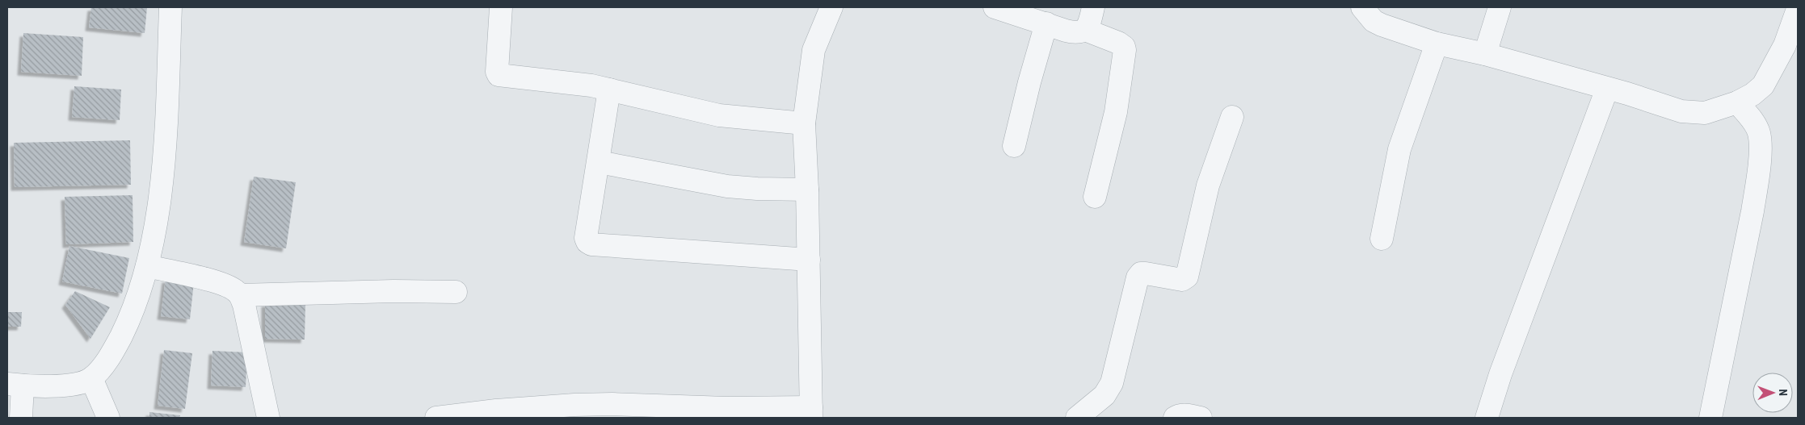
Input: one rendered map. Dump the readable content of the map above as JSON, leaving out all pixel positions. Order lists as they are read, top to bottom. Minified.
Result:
{"north":"right"}
